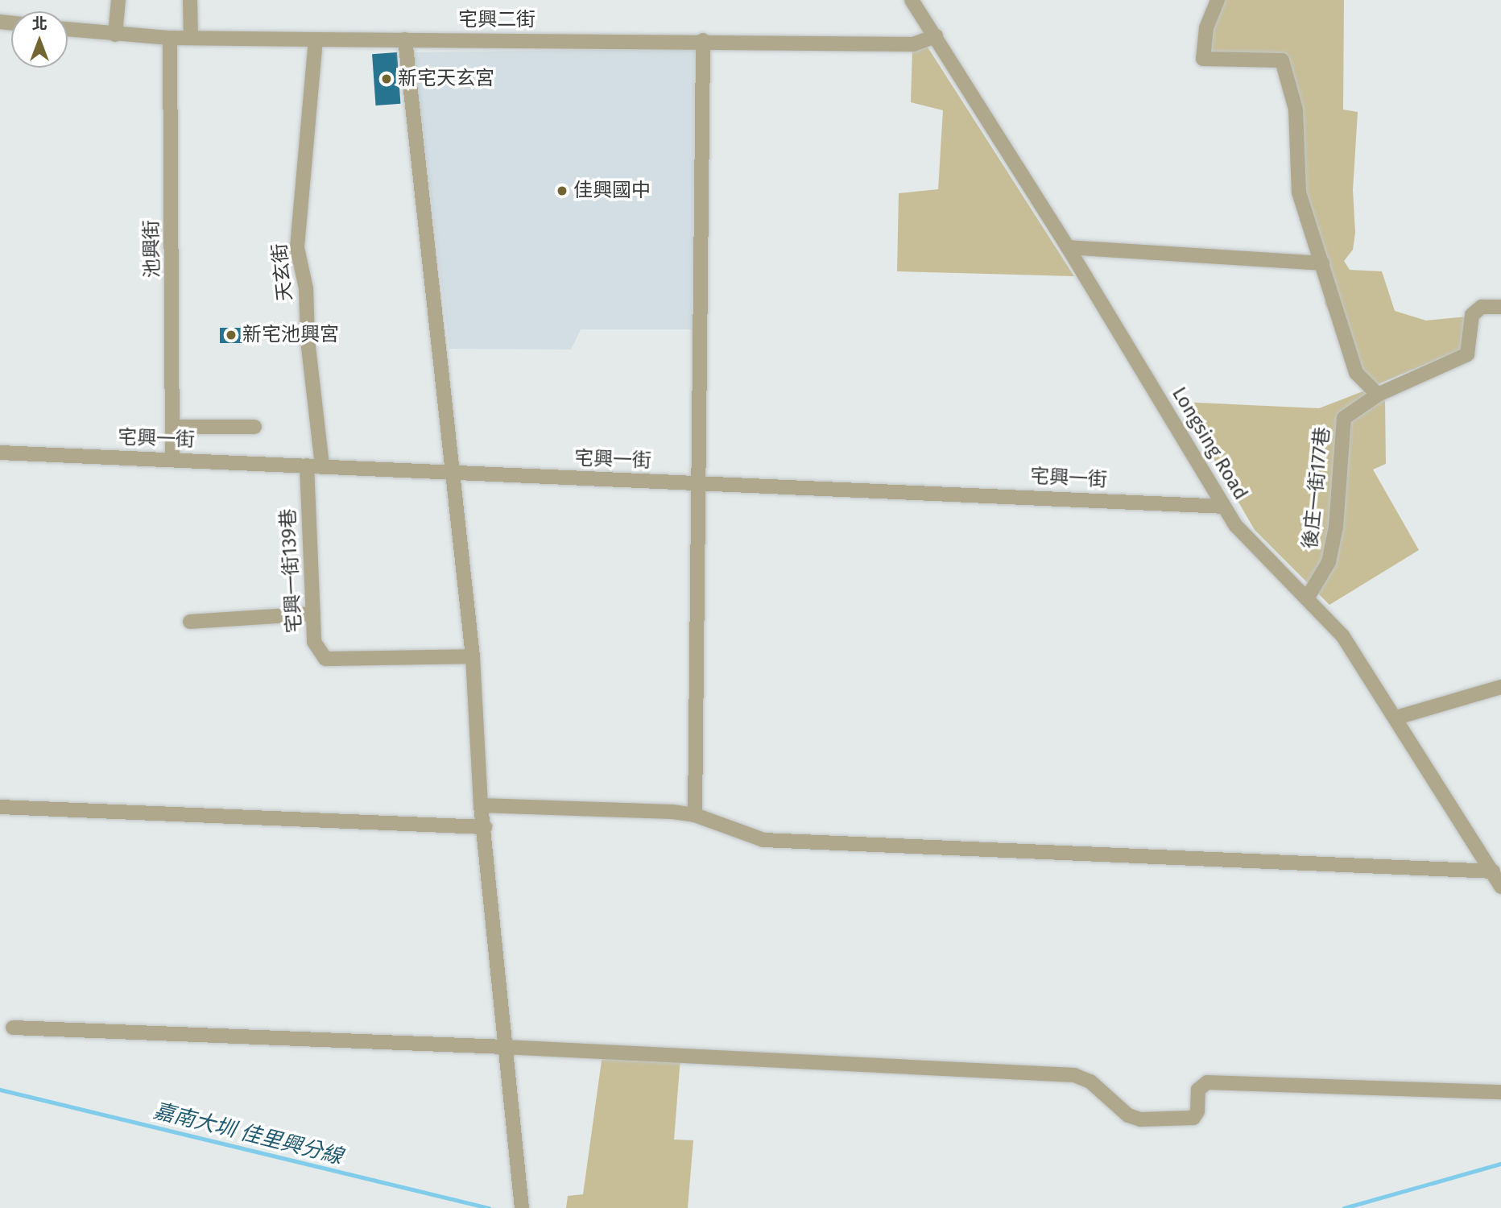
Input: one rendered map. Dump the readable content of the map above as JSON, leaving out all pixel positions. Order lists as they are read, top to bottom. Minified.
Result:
{"streets":{"street":["宅興二街","池興街","天玄街","宅興一街","Longsing Road","後庄一街177巷","宅興一街139巷"]},"crossings":[["宅興二街","池興街"],["宅興二街","天玄街"],["宅興二街","Longsing Road"],["池興街","宅興一街"],["天玄街","宅興一街"],["宅興一街","Longsing Road"],["宅興一街","宅興一街139巷"],["Longsing Road","後庄一街177巷"]],"water":["嘉南大圳 佳里興分線"],"places":["新宅天玄宮","佳興國中","新宅池興宮"],"north":"top"}
